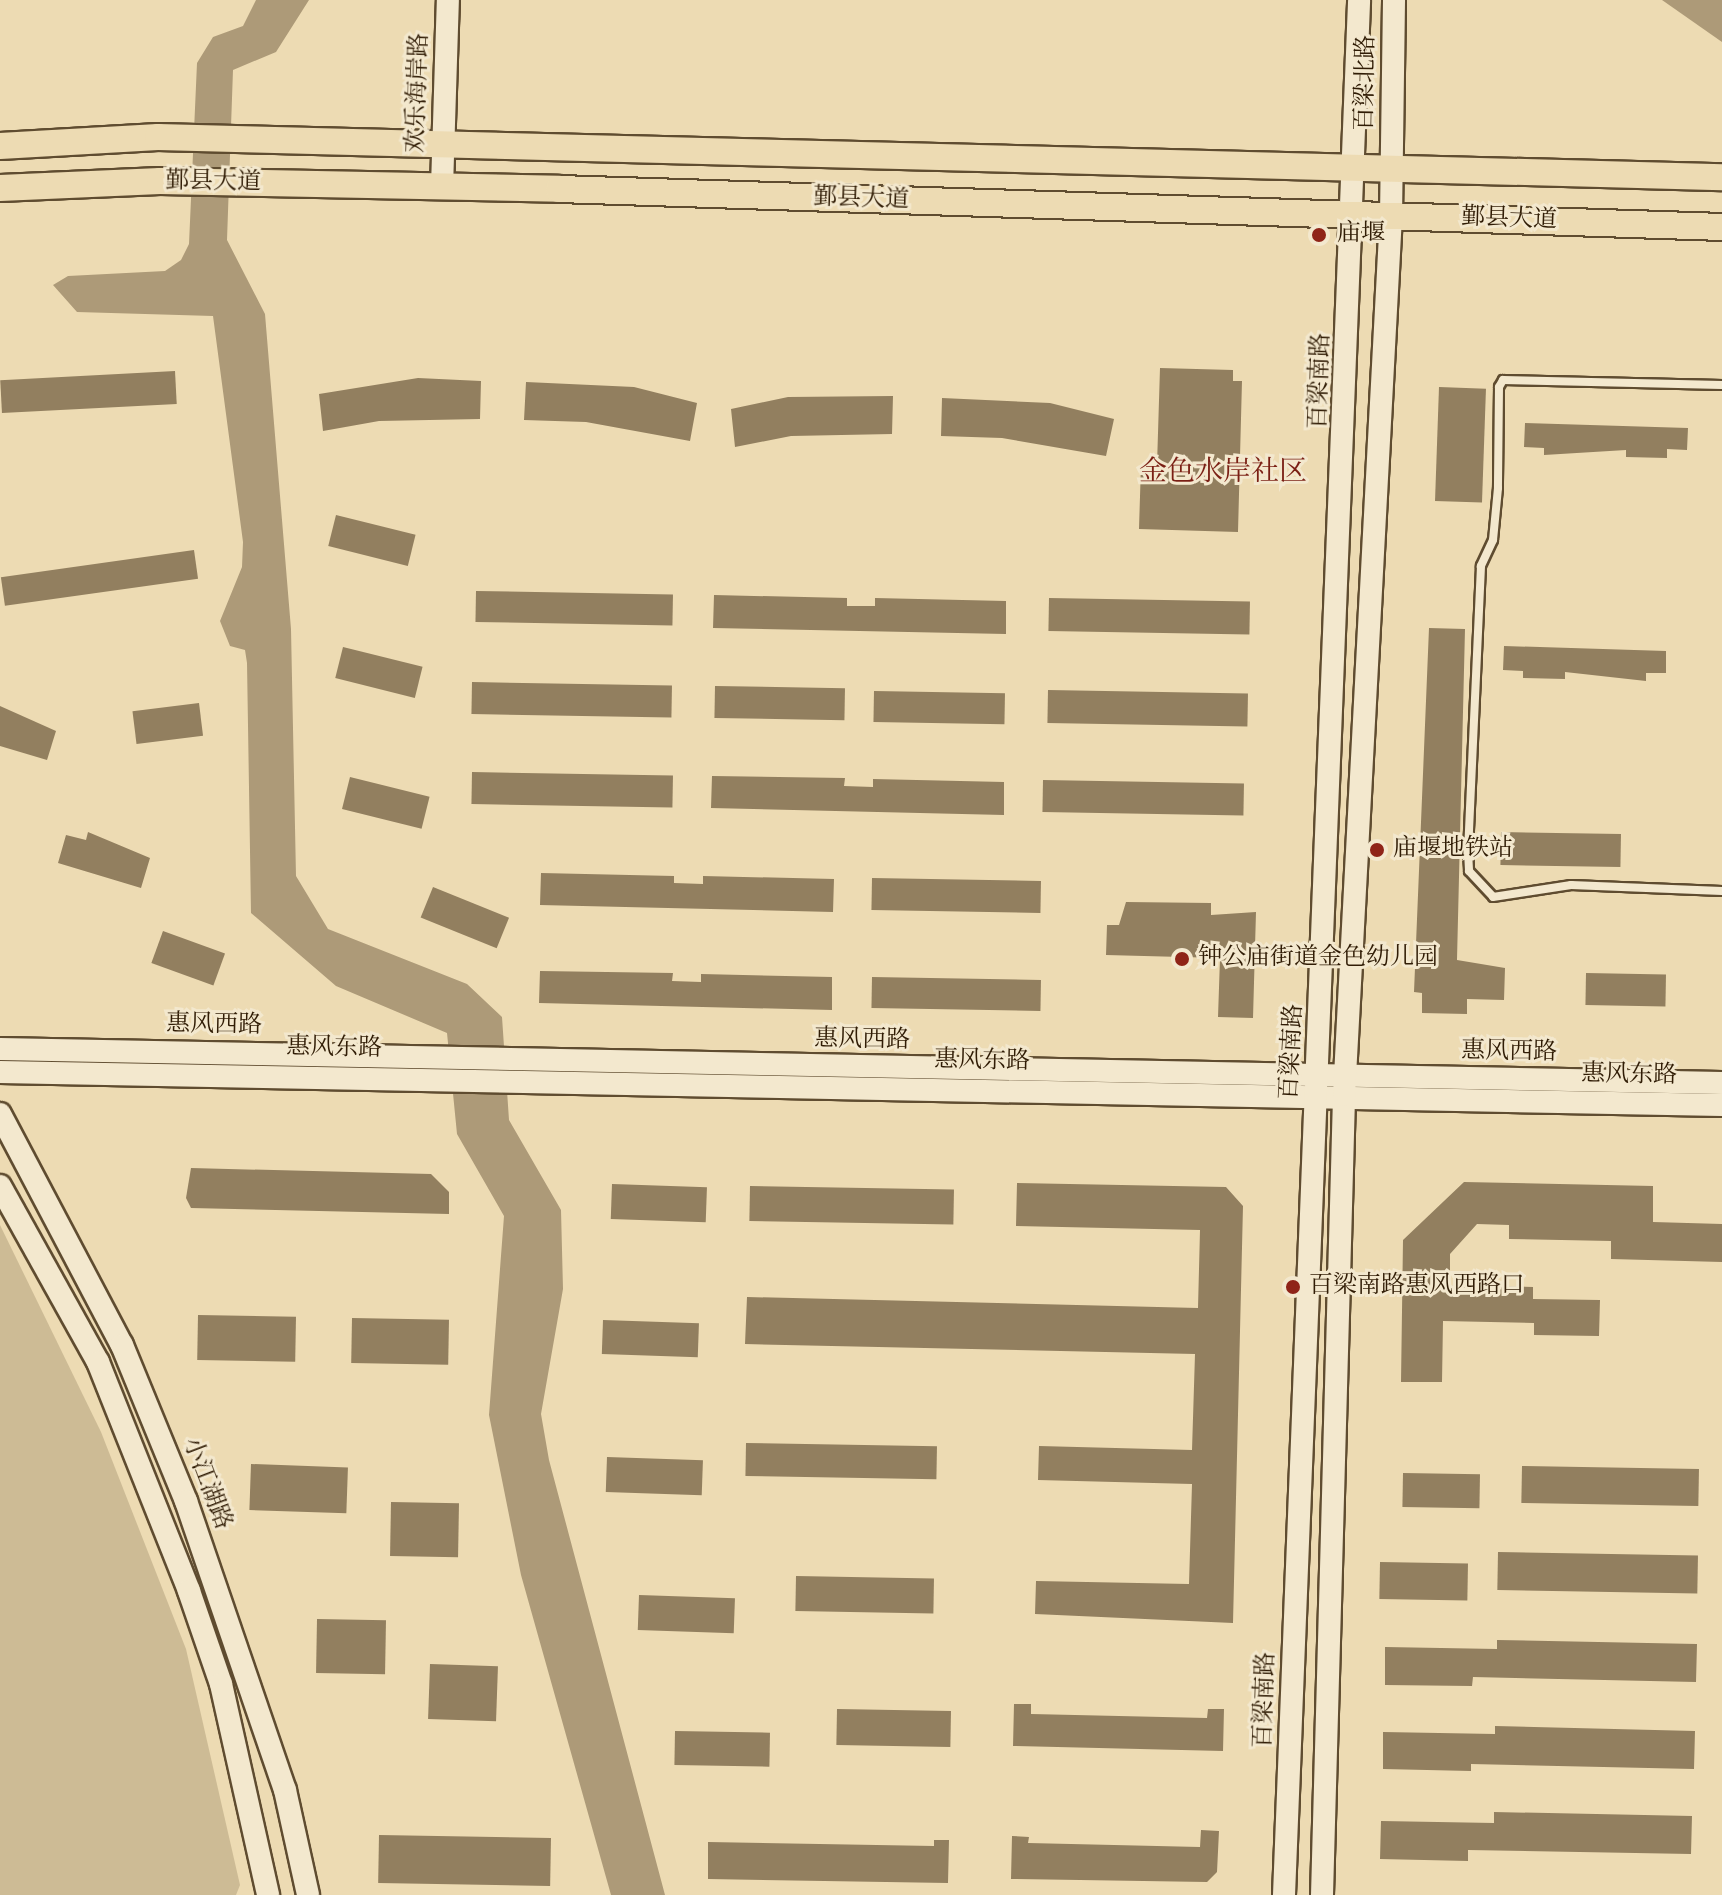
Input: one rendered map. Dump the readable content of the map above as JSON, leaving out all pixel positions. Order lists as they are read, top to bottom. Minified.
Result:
{"streets":{"main road":["鄞县大道"],"street":["百梁北路","欢乐海岸路","百梁南路","惠风西路","惠风东路","小江湖路"]},"crossings":[["百梁北路","鄞县大道"],["百梁北路","百梁南路"],["欢乐海岸路","鄞县大道"],["鄞县大道","百梁南路"],["百梁南路","惠风西路"],["百梁南路","惠风东路"],["惠风西路","惠风东路"]],"districts":["金色水岸社区"],"places":["庙堰","庙堰地铁站","钟公庙街道金色幼儿园","百梁南路惠风西路口"]}
